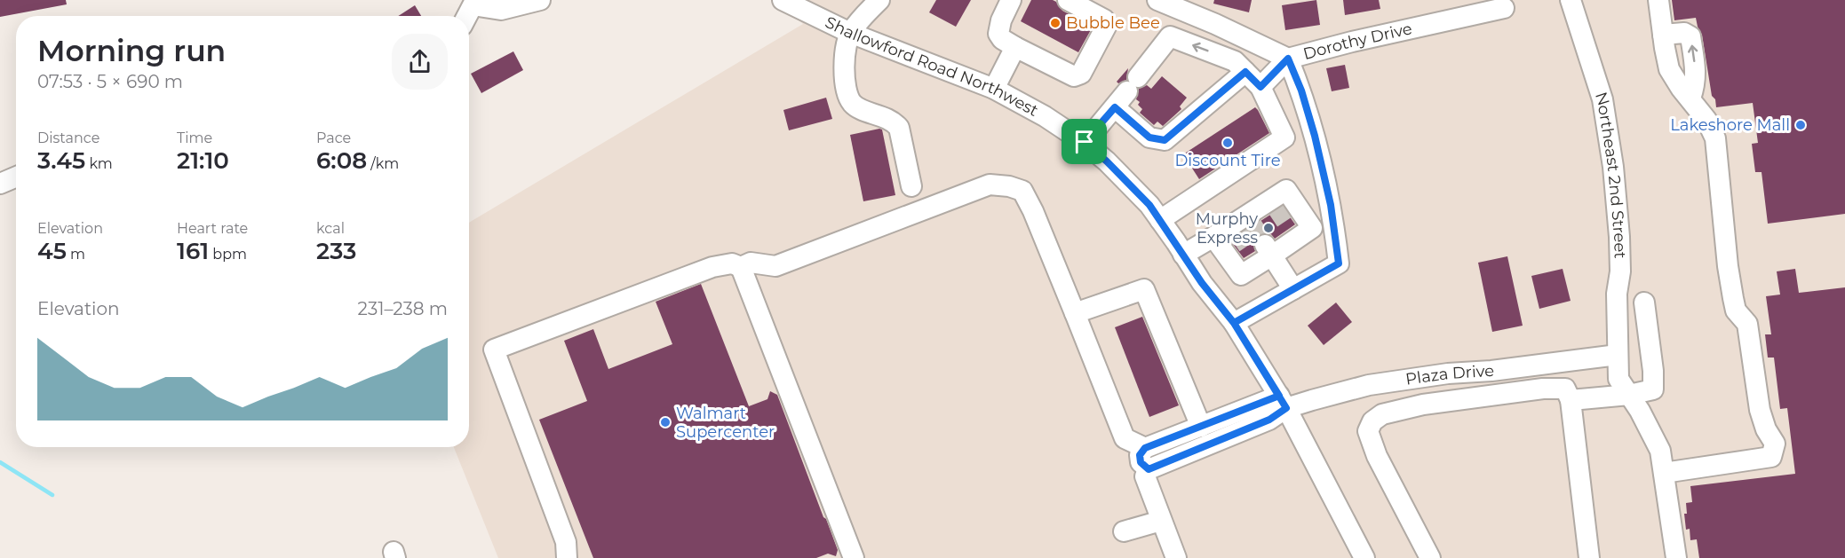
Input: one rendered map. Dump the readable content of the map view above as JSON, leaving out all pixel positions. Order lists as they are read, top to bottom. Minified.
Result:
{"streets":{"street":["Dorothy Drive","Shallowford Road Northwest","Northeast 2nd Street","Plaza Drive"]},"crossings":[["Shallowford Road Northwest","Plaza Drive"],["Northeast 2nd Street","Plaza Drive"]],"places":["Bubble Bee","Lakeshore Mall","Discount Tire","Murphy Express","Walmart Supercenter"],"page":{"heading":["Morning run","07:53 · 5 × 690 m"],"stats":[["Distance","3.45 km"],["Time","21:10"],["Pace","6:08 /km"],["Elevation","45 m"],["Heart rate","161 bpm"],["kcal","233"]],"chart":["Elevation","231–238 m"]}}
